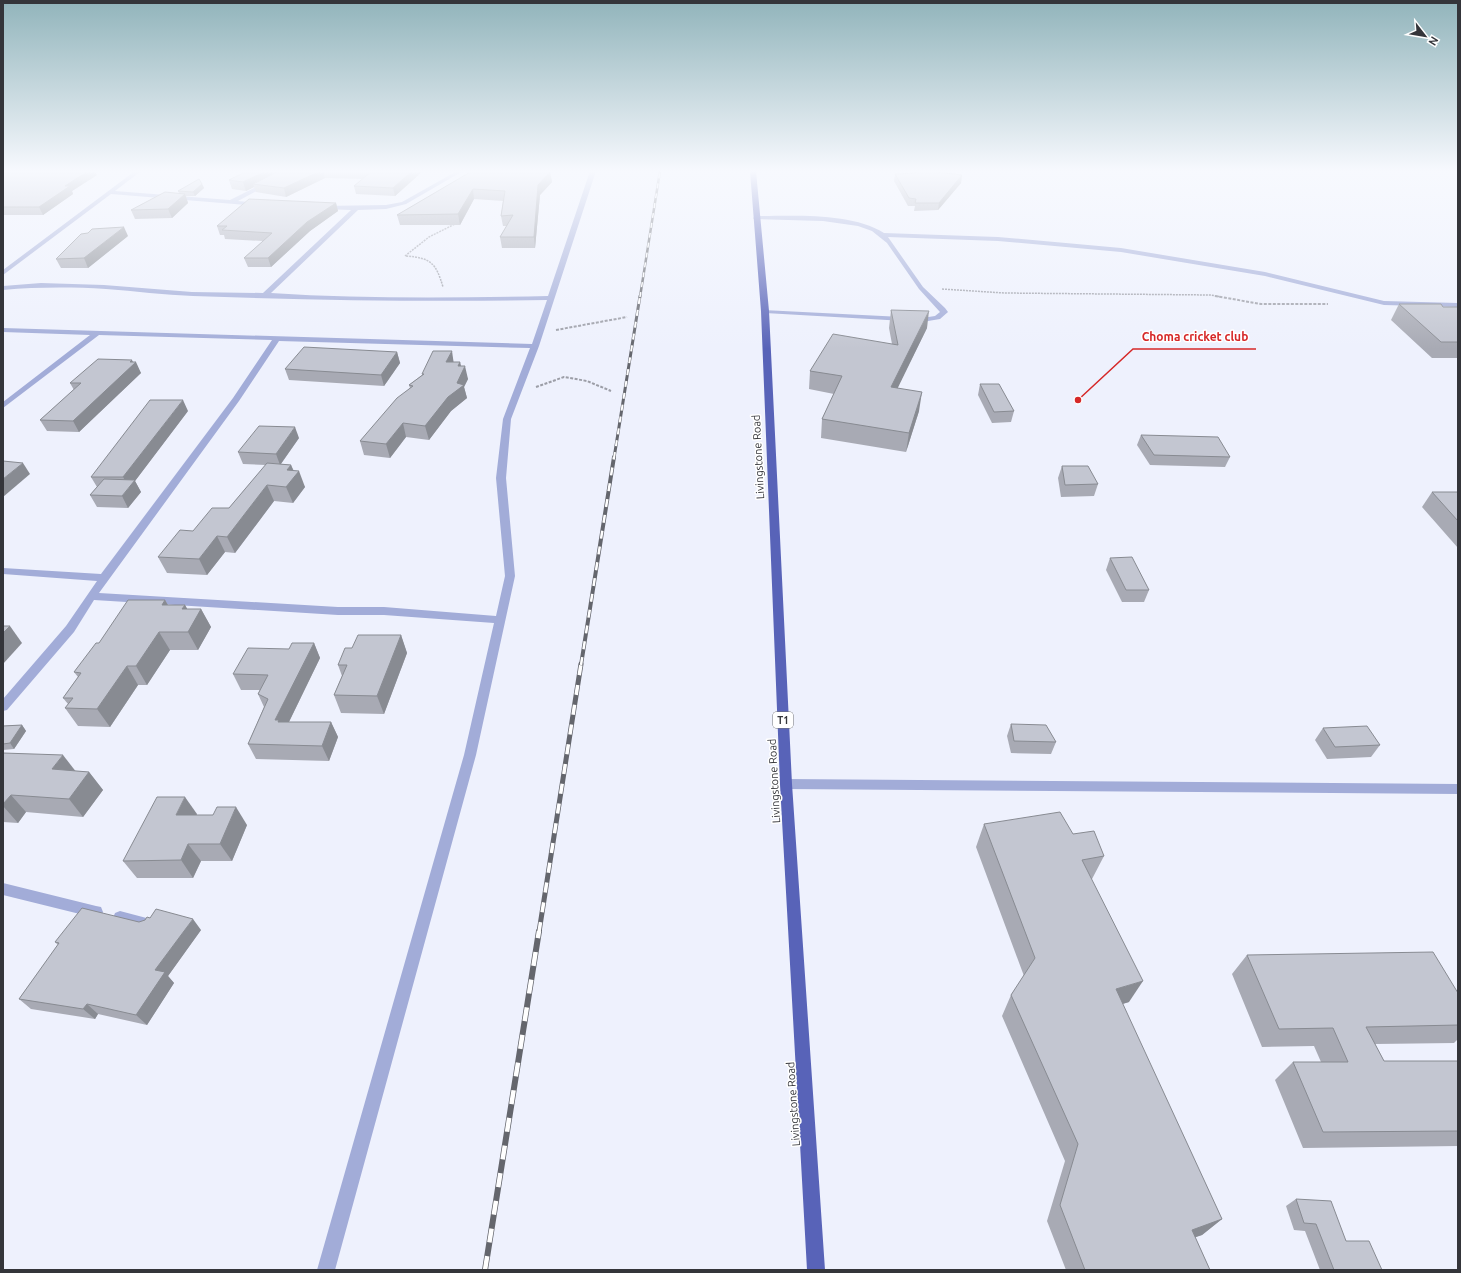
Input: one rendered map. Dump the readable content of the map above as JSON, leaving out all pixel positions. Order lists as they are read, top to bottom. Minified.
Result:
{"streets":{"highway":["Livingstone Road","T1"]},"places":["Choma cricket club"],"north":"bottom right"}
